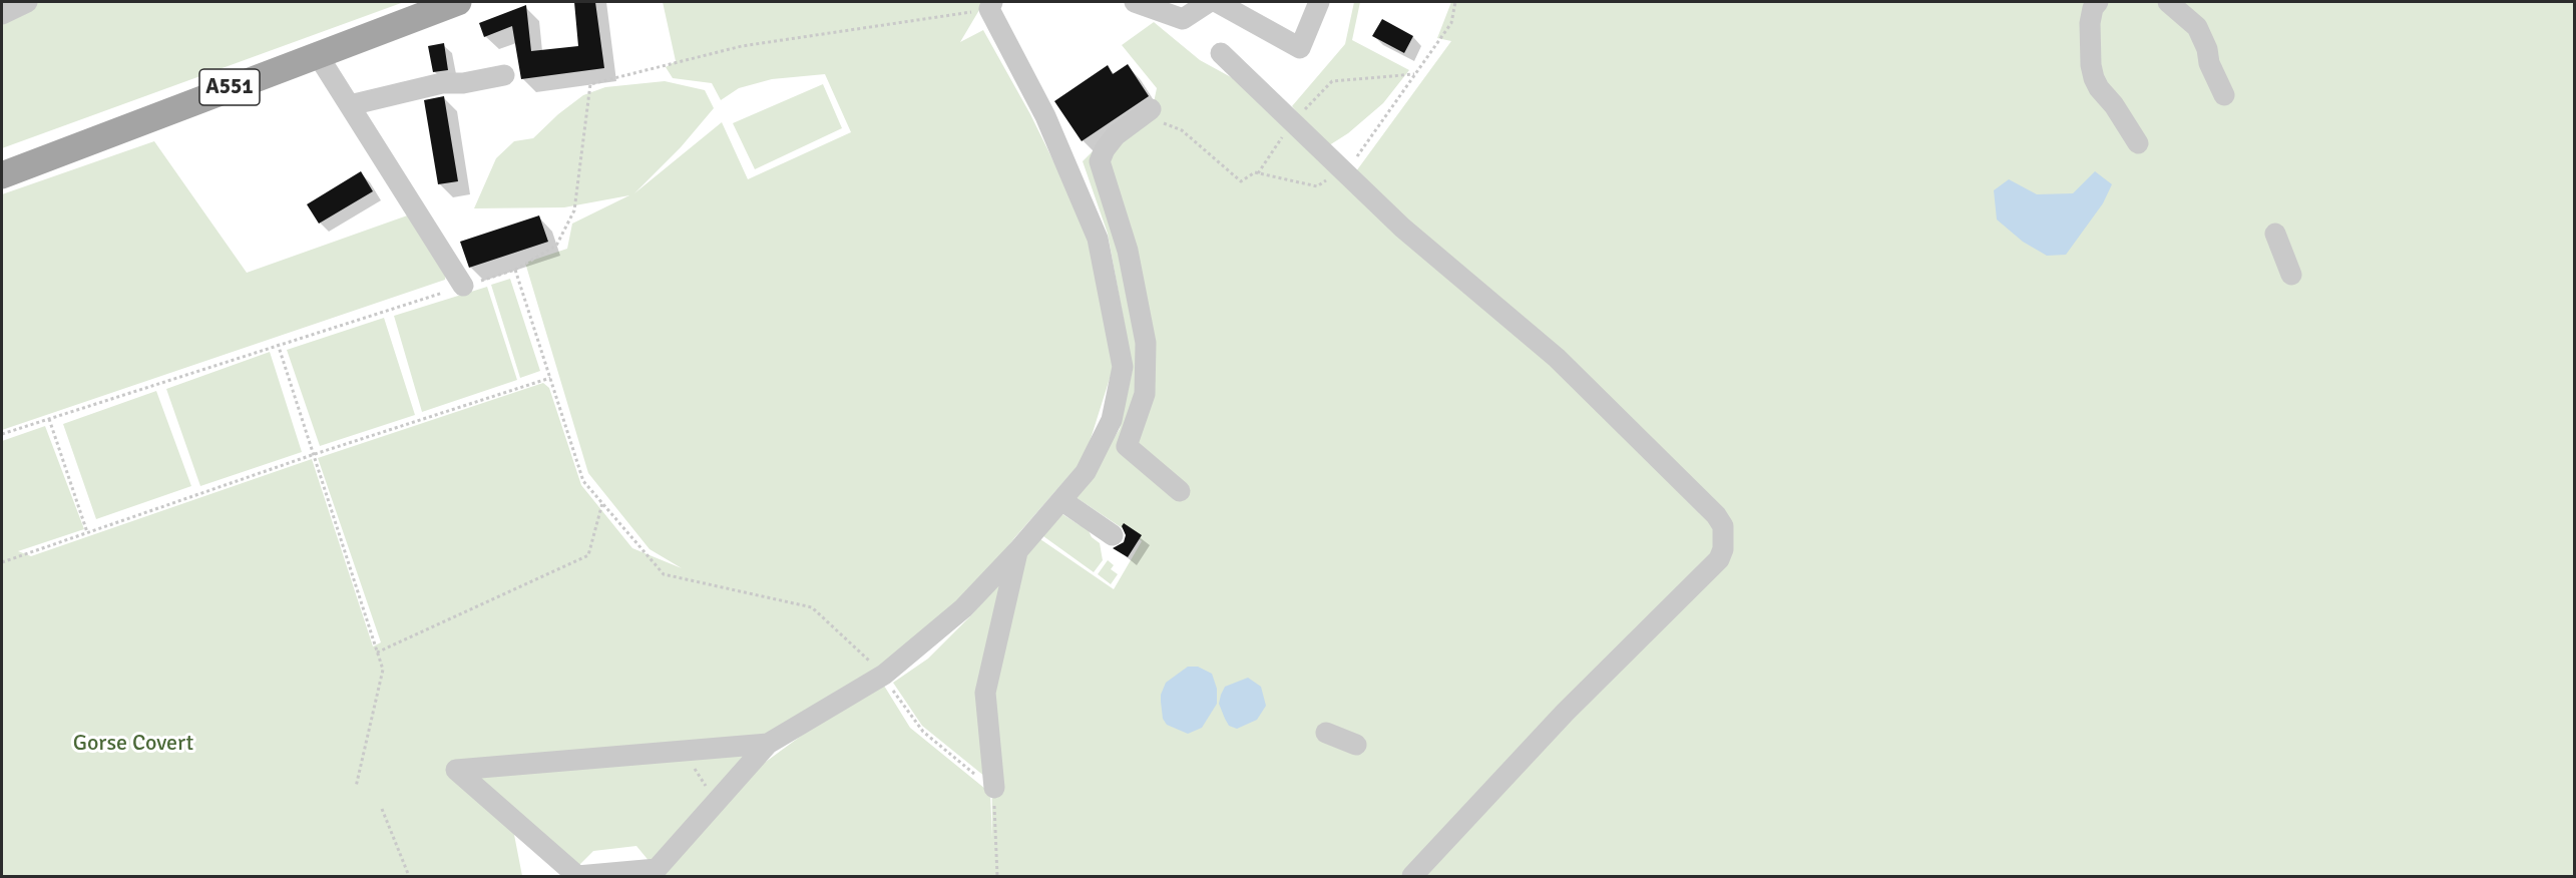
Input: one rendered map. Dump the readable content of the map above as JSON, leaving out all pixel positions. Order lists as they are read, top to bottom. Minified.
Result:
{"streets":{"main road":["A551"]},"parks":["Gorse Covert"]}
